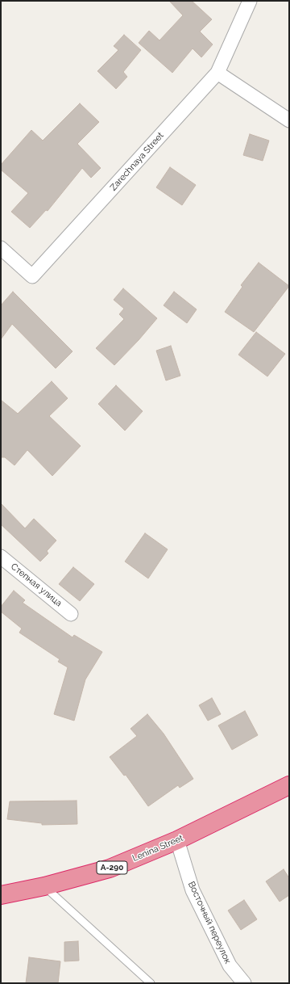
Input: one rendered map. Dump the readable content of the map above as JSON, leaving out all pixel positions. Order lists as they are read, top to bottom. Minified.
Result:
{"streets":{"highway":["Lenina Street","А-290"],"street":["Zarechnaya Street","Степная улица","Восточный переулок"]},"crossings":[["Lenina Street","Восточный переулок"]]}
